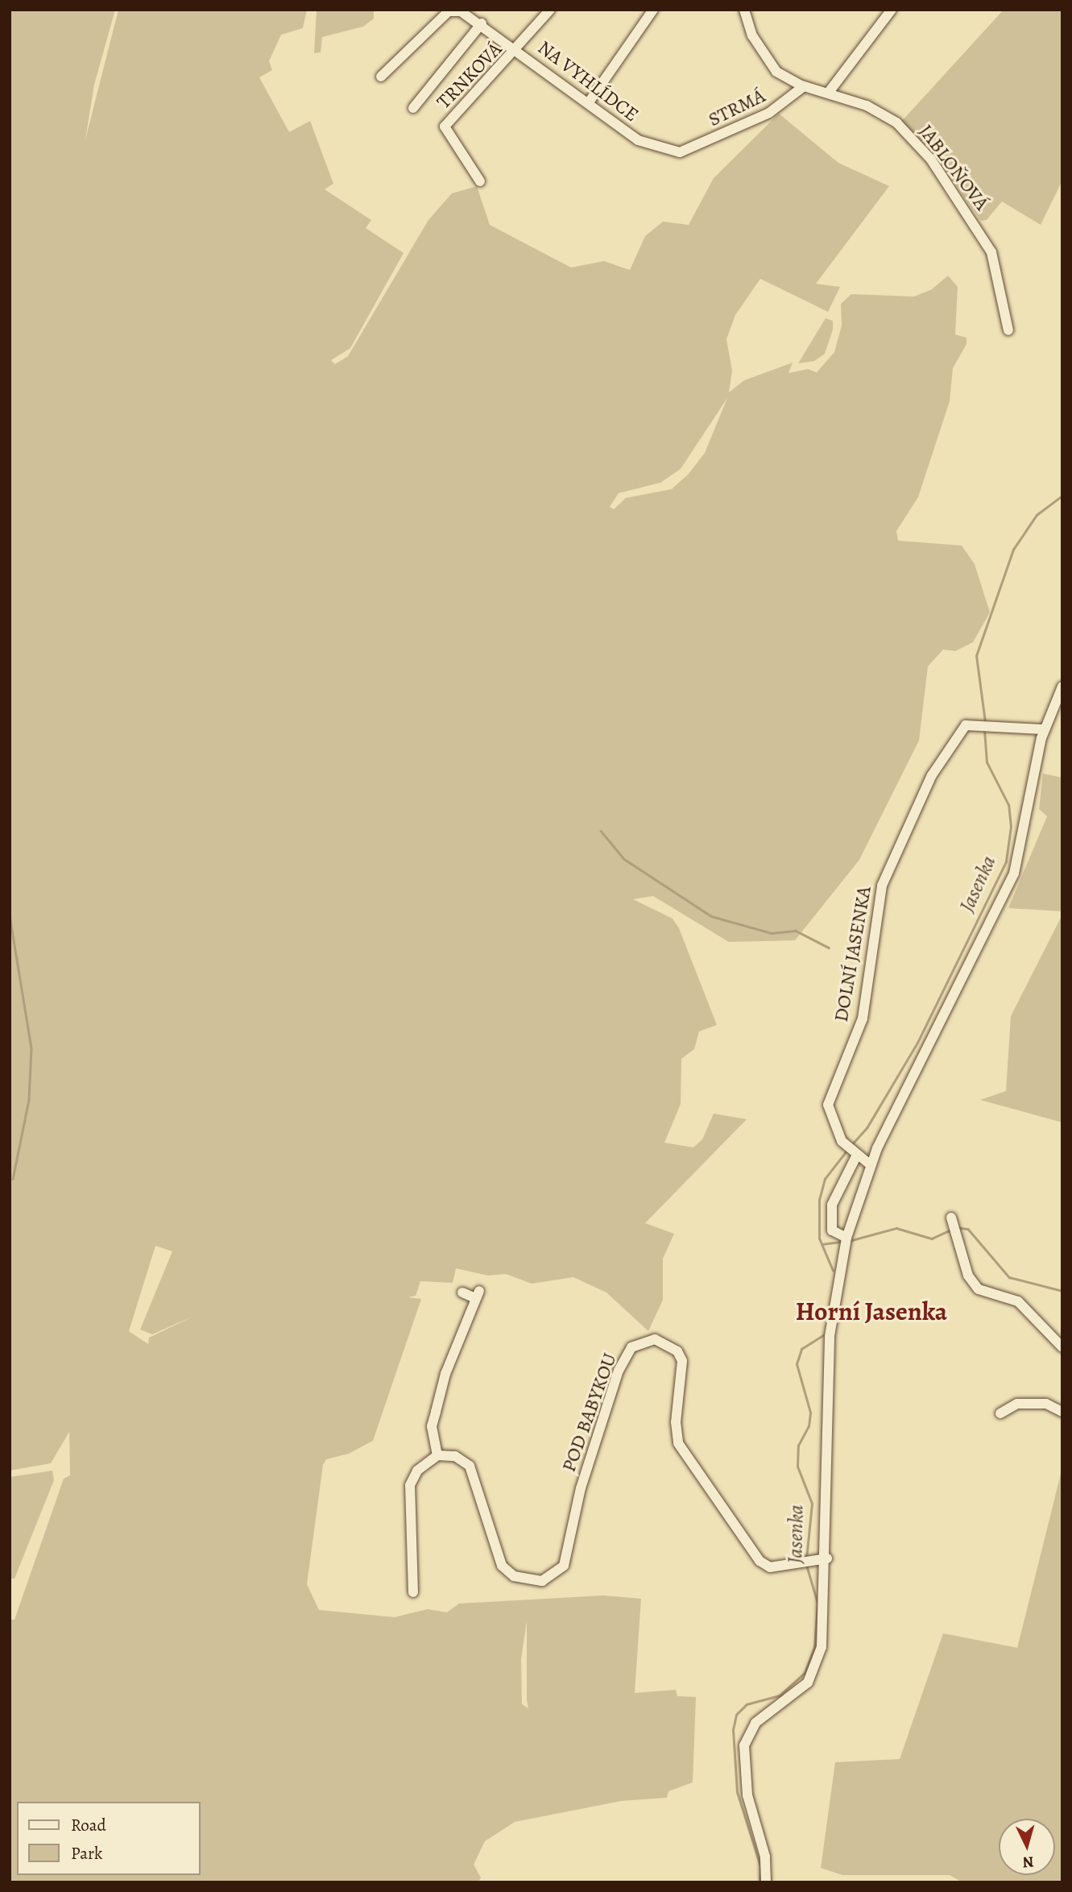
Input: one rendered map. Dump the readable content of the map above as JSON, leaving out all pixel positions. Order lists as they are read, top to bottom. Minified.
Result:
{"streets":{"street":["TRNKOVÁ","NA VYHLÍDCE","STRMÁ","JABLOŇOVÁ","DOLNÍ JASENKA","POD BABYKOU"]},"crossings":[["TRNKOVÁ","NA VYHLÍDCE"],["NA VYHLÍDCE","STRMÁ"],["STRMÁ","JABLOŇOVÁ"]],"districts":["Horní Jasenka"],"water":["Jasenka"],"legend":["Road","Park"],"north":"bottom"}
